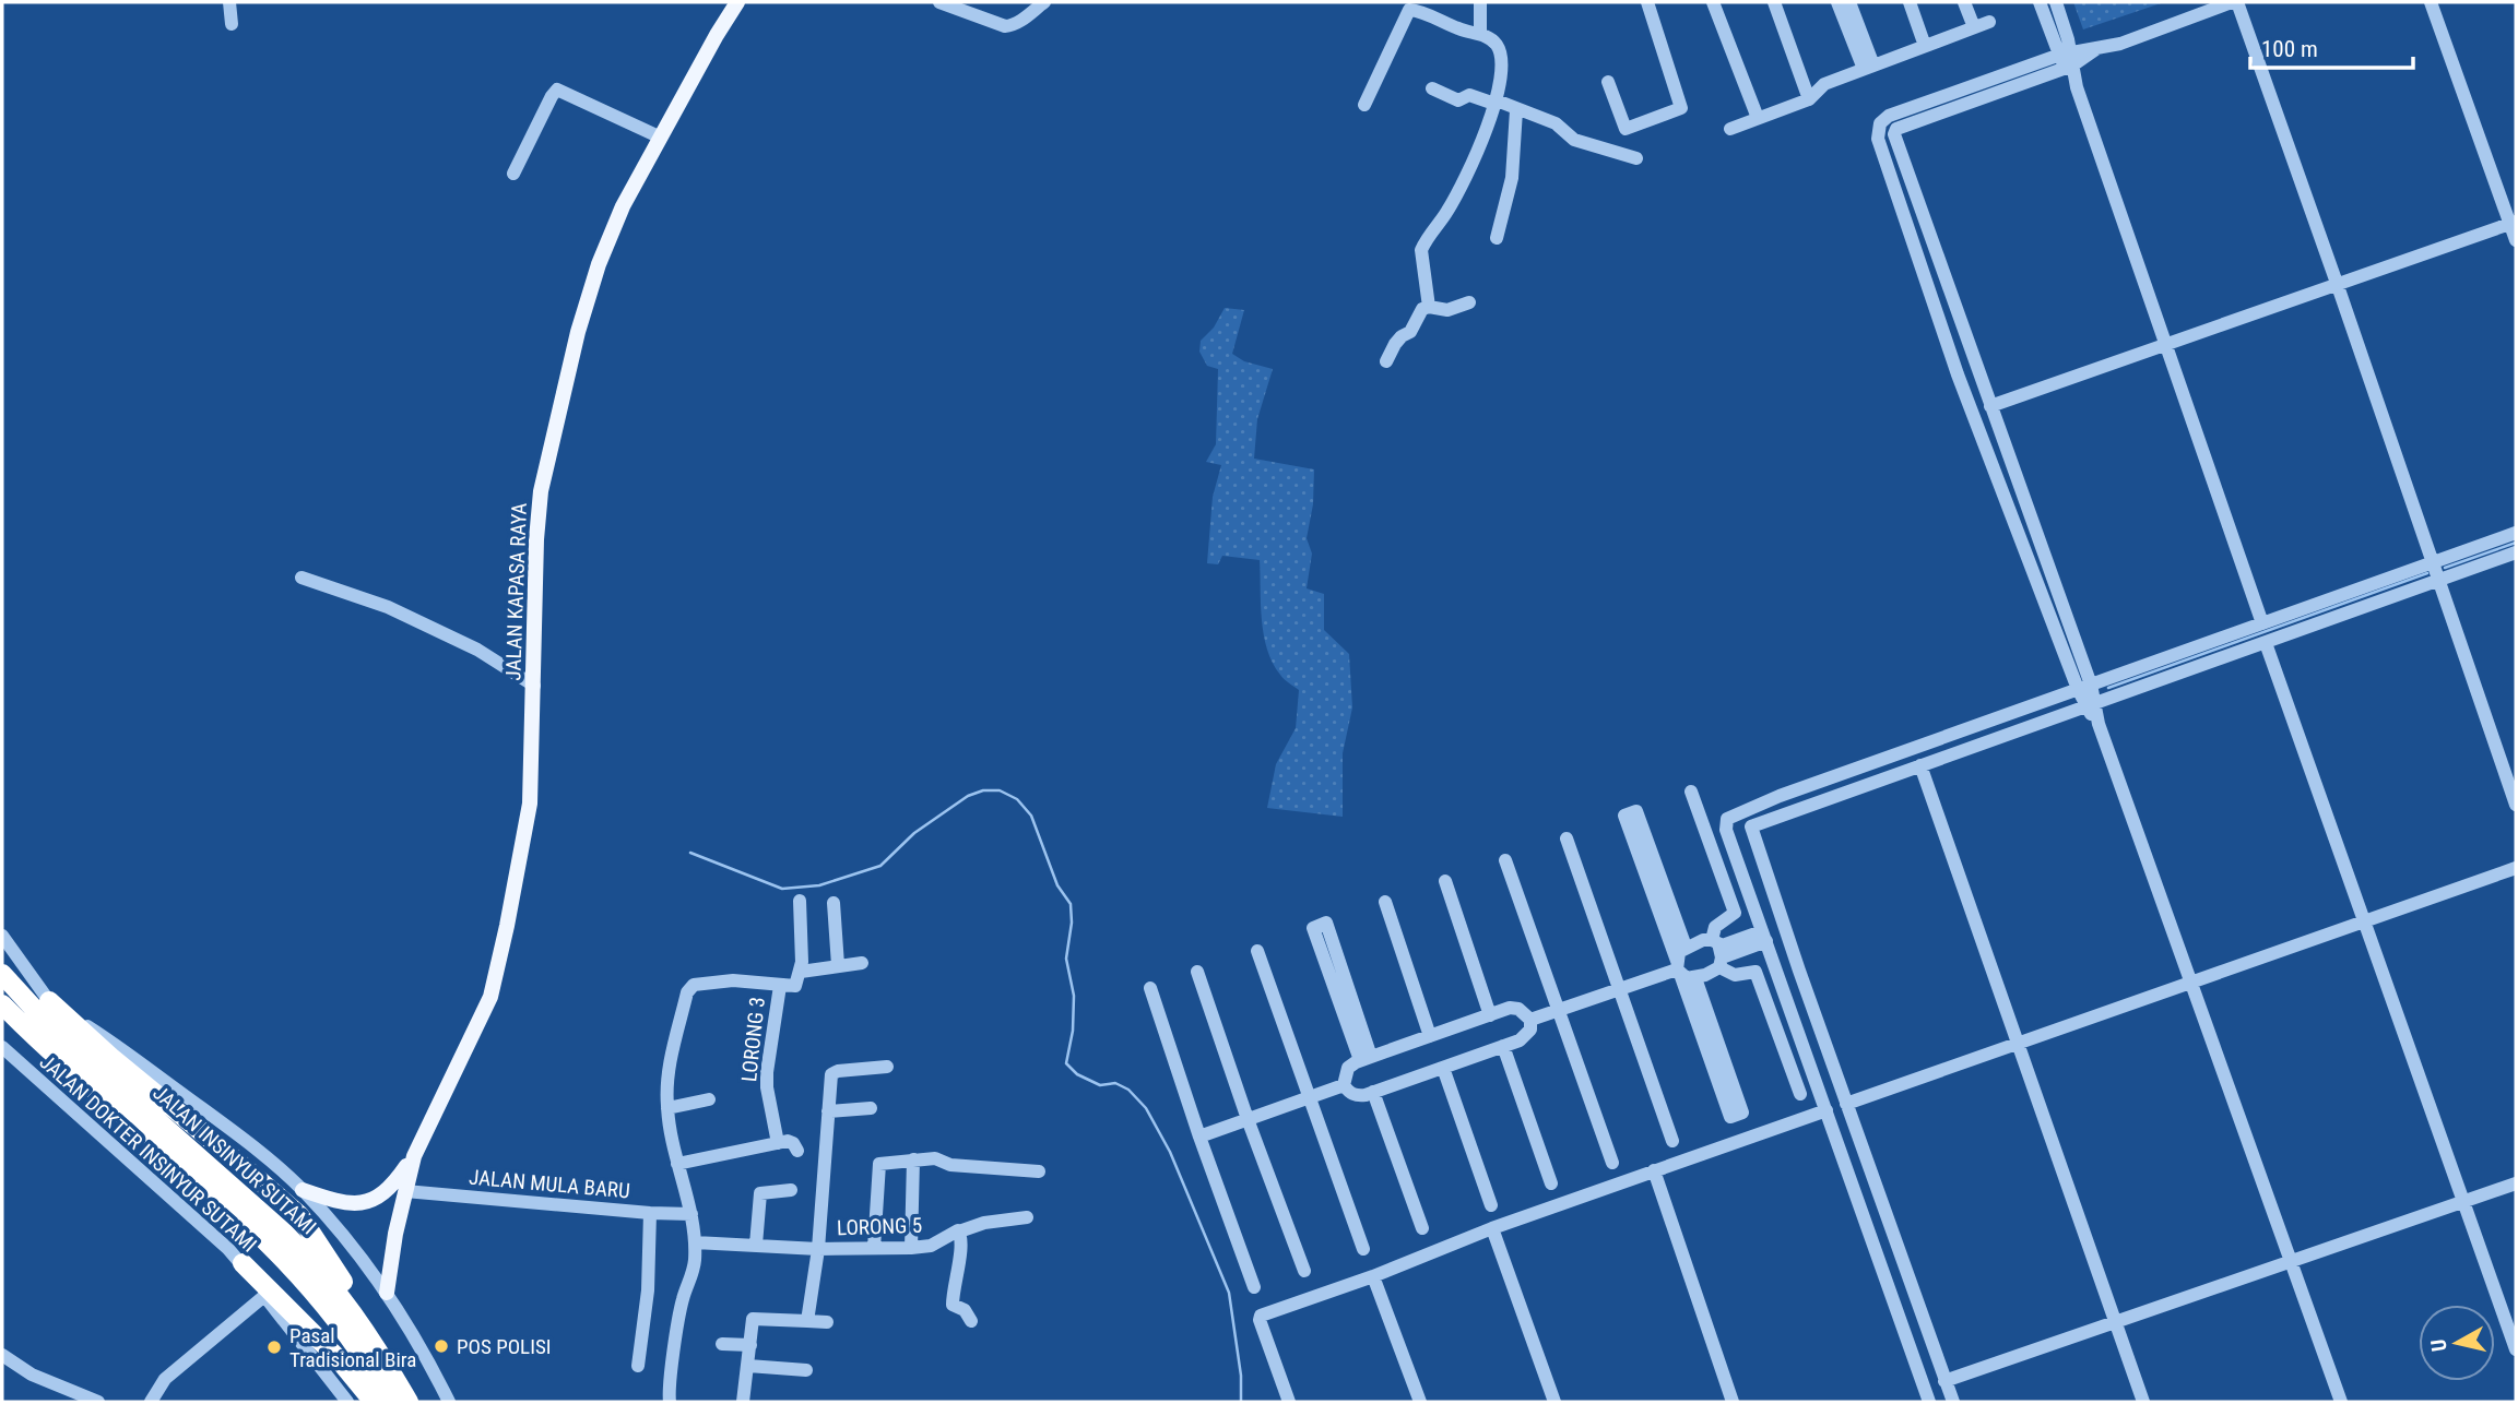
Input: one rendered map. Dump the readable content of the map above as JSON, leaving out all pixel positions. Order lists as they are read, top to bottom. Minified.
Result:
{"streets":{"highway":["JALAN INSINYUR SUTAMI"],"main road":["JALAN KAPASA RAYA"],"street":["LORONG 3","JALAN DOKTER INSINYUR SUTAMI","JALAN MULA BARU","LORONG 5"]},"crossings":[["JALAN KAPASA RAYA","JALAN MULA BARU"]],"places":["POS POLISI","Pasal Tradisional Bira"],"scale_bar":"100 m","north":"left"}
